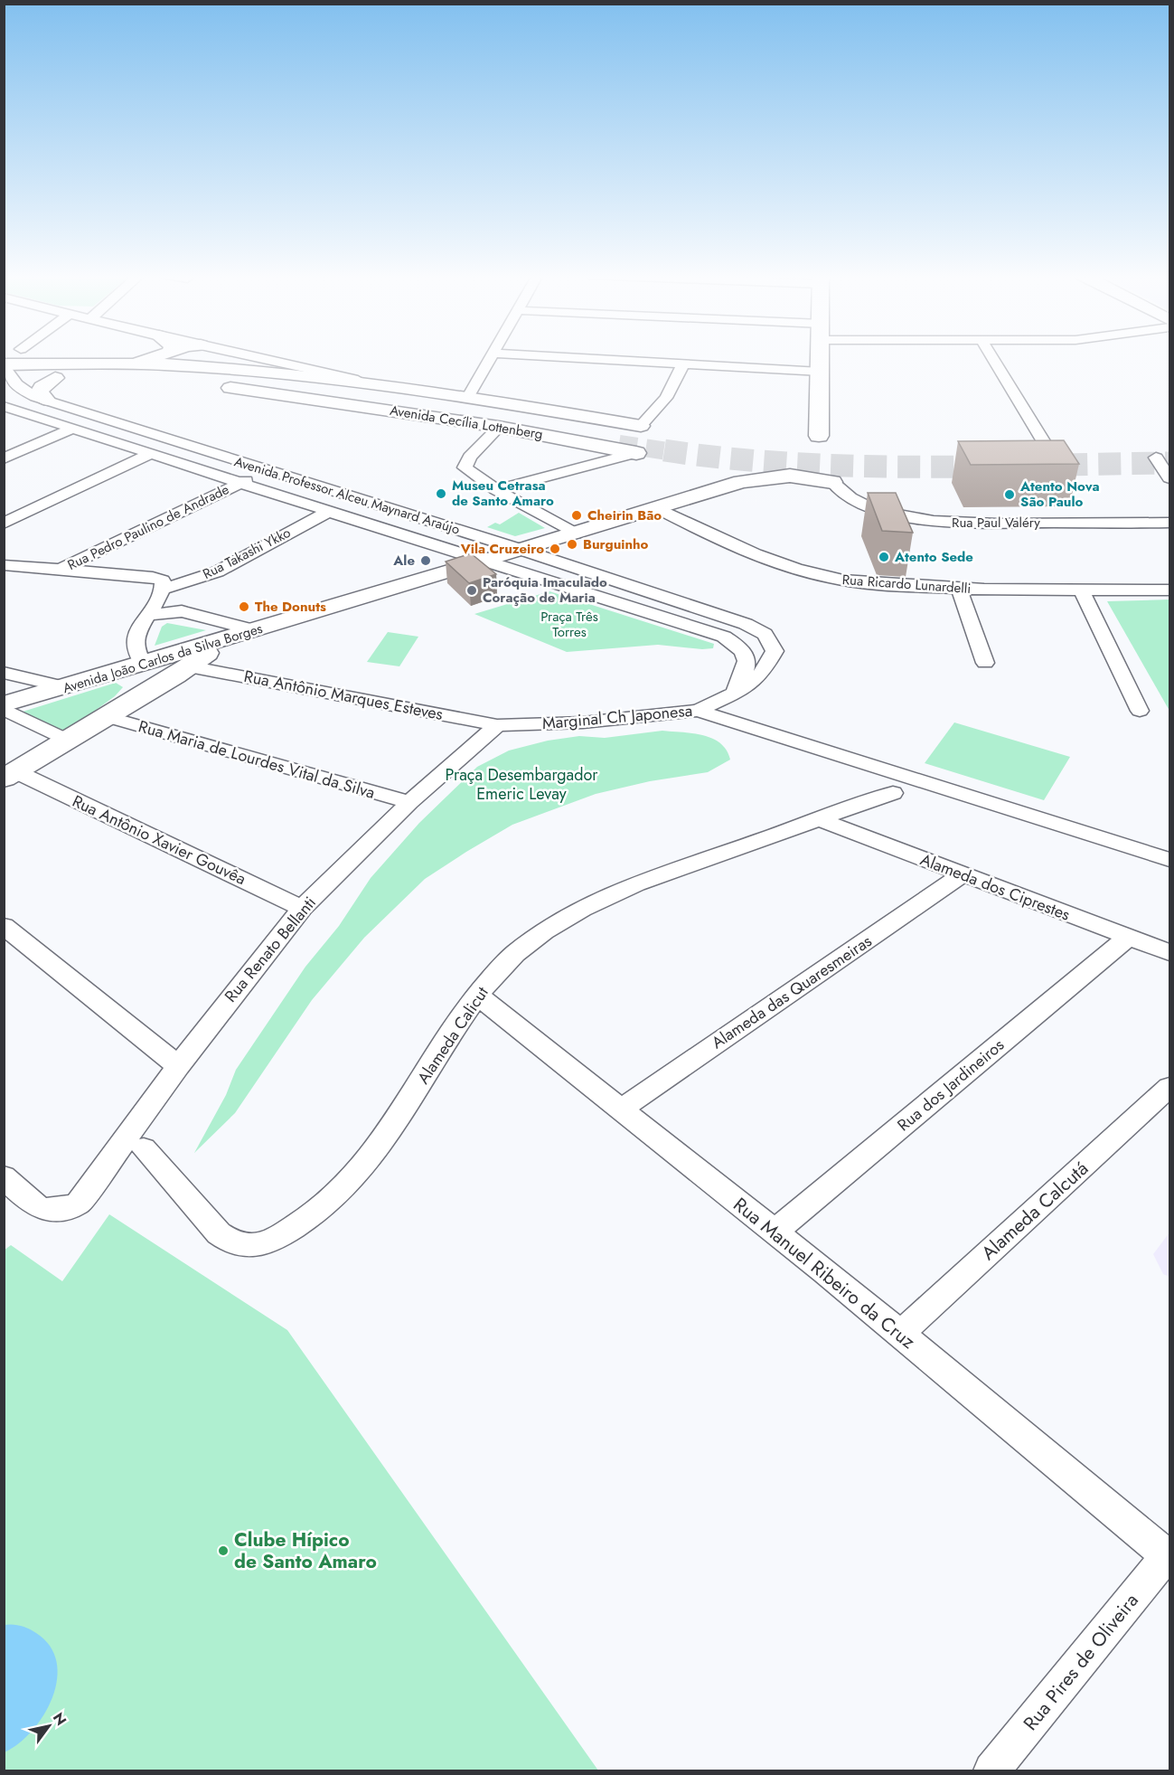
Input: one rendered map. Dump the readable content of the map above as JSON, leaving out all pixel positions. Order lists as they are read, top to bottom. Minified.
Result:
{"streets":{"main road":["Avenida Cecília Lottenberg","Avenida João Carlos da Silva Borges"],"street":["Avenida Professor Alceu Maynard Araújo","Rua Paul Valéry","Rua Pedro Paulino de Andrade","Rua Takashi Ykko","Rua Ricardo Lunardelli","Rua Antônio Marques Esteves","Marginal Ch Japonesa","Rua Maria de Lourdes Vital da Silva","Rua Antônio Xavier Gouvêa","Alameda dos Ciprestes","Rua Renato Bellanti","Alameda das Quaresmeiras","Alameda Calicut","Rua dos Jardineiros","Alameda Calcutá","Rua Manuel Ribeiro da Cruz","Rua Pires de Oliveira"]},"crossings":[["Avenida Professor Alceu Maynard Araújo","Rua Pedro Paulino de Andrade"],["Avenida Professor Alceu Maynard Araújo","Rua Takashi Ykko"],["Avenida Professor Alceu Maynard Araújo","Avenida João Carlos da Silva Borges"],["Rua Paul Valéry","Avenida João Carlos da Silva Borges"],["Rua Ricardo Lunardelli","Avenida João Carlos da Silva Borges"],["Rua Antônio Marques Esteves","Marginal Ch Japonesa"],["Rua Antônio Marques Esteves","Rua Renato Bellanti"],["Marginal Ch Japonesa","Rua Renato Bellanti"],["Rua Maria de Lourdes Vital da Silva","Rua Renato Bellanti"],["Rua Antônio Xavier Gouvêa","Rua Renato Bellanti"],["Alameda dos Ciprestes","Alameda das Quaresmeiras"],["Alameda dos Ciprestes","Alameda Calicut"],["Alameda dos Ciprestes","Rua dos Jardineiros"],["Alameda das Quaresmeiras","Rua Manuel Ribeiro da Cruz"],["Alameda Calicut","Rua Manuel Ribeiro da Cruz"],["Rua dos Jardineiros","Rua Manuel Ribeiro da Cruz"],["Alameda Calcutá","Rua Manuel Ribeiro da Cruz"],["Rua Manuel Ribeiro da Cruz","Rua Pires de Oliveira"]],"parks":["Praça Três Torres","Praça Desembargador Emeric Levay"],"places":["Museu Cetrasa de Santo Amaro","Atento Nova São Paulo","Cheirin Bão","Burguinho","Vila Cruzeiro","Atento Sede","Ale","Paróquia Imaculado Coração de Maria","The Donuts","Clube Hípico de Santo Amaro"],"north":"top right"}
